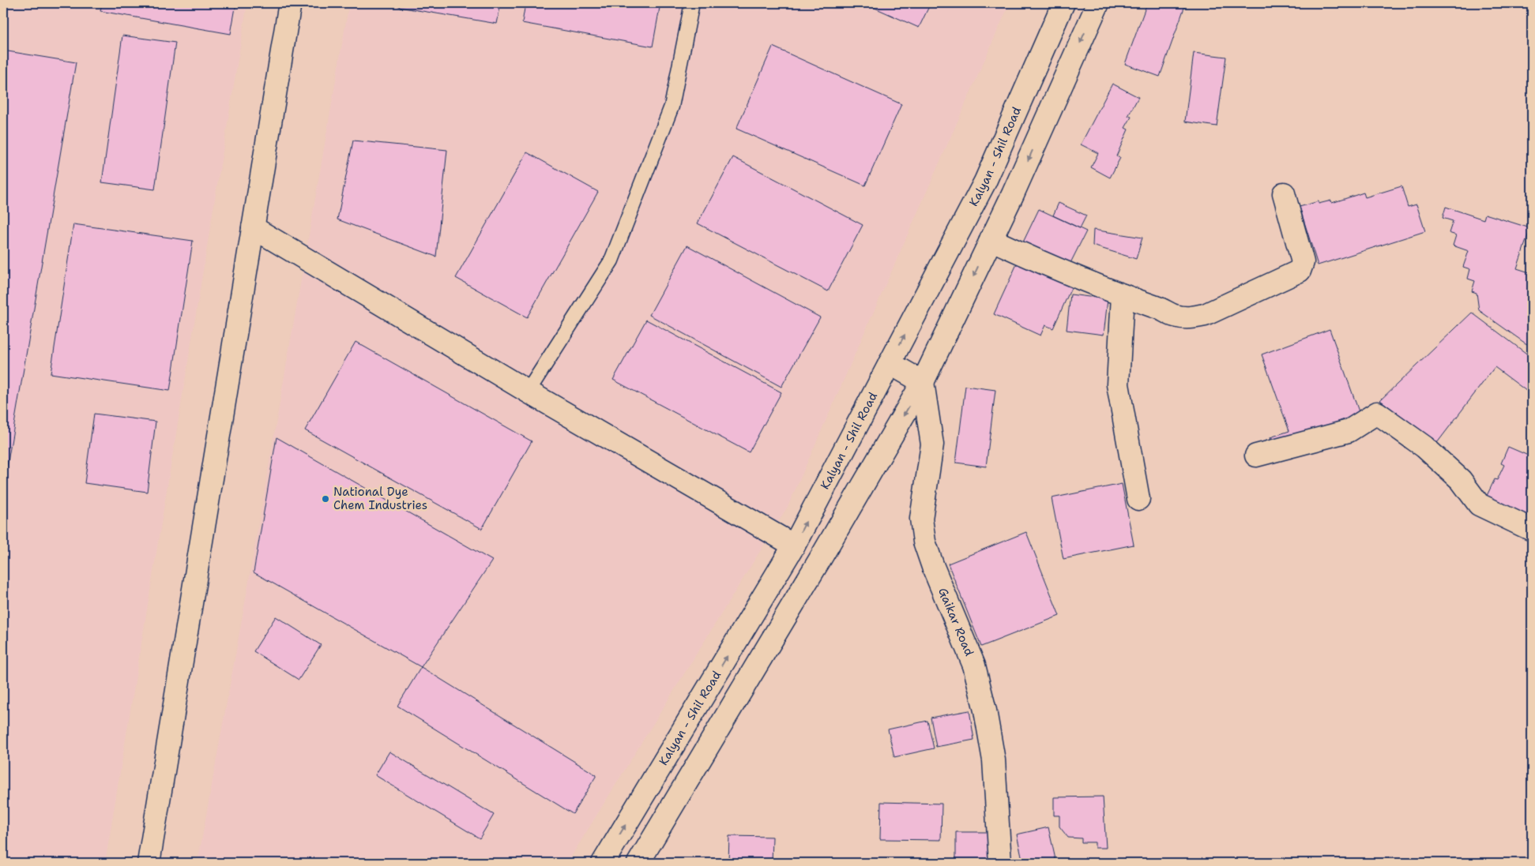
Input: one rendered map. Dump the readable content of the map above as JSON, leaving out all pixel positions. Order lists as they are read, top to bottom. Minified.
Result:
{"streets":{"street":["Kalyan - Shil Road","Gaikar Road"]},"places":["National Dye Chem Industries"]}
